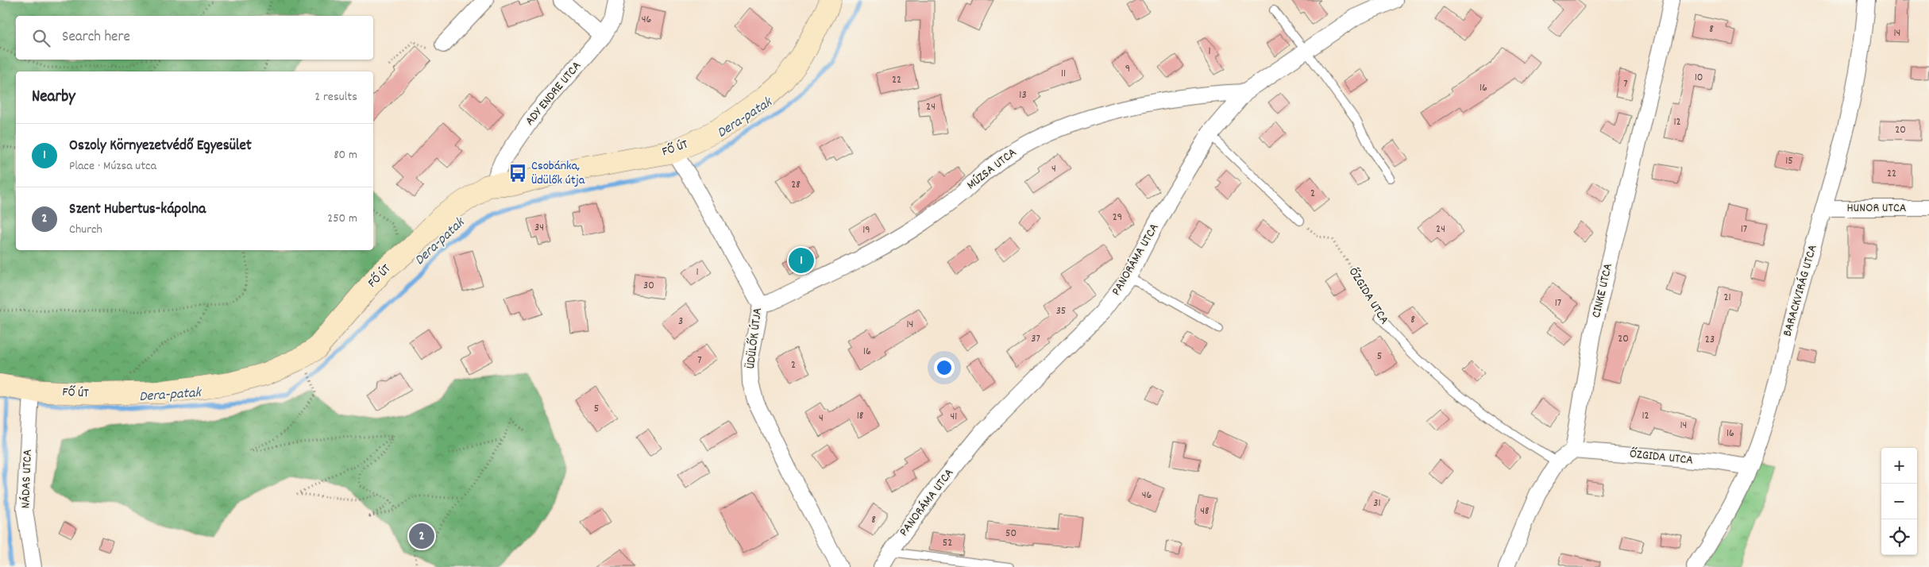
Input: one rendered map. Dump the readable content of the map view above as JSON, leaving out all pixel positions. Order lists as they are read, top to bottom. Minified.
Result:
{"streets":{"main road":["FŐ ÚT"],"street":["ADY ENDRE UTCA","MÚZSA UTCA","HUNOR UTCA","PANORÁMA UTCA","CINKE UTCA","BARACKVIRÁG UTCA","ŐZGIDA UTCA","ÜDÜLŐK ÚTJA","NÁDAS UTCA"]},"crossings":[["ADY ENDRE UTCA","FŐ ÚT"],["FŐ ÚT","ÜDÜLŐK ÚTJA"],["FŐ ÚT","NÁDAS UTCA"],["MÚZSA UTCA","PANORÁMA UTCA"],["MÚZSA UTCA","ÜDÜLŐK ÚTJA"],["HUNOR UTCA","BARACKVIRÁG UTCA"],["CINKE UTCA","ŐZGIDA UTCA"],["BARACKVIRÁG UTCA","ŐZGIDA UTCA"]],"water":["Dera-patak"],"places":{"bus stop":["Csobánka, Üdülők útja"]},"house_numbers":["46","8","14","1","9","11","10","22","7","16","13","24","12","20","15","4","22","28","2","29","34","24","17","19","1","30","21","17","35","8","3","14","37","20","23","16","5","7","2","5","18","12","41","4","14","16","46","31","48","8","50","52"],"page":{"search":"Search here","heading":["Nearby","2 results"],"list":[{"mark":"1","name":"Oszoly Környezetvédő Egyesület","note":"Place · Múzsa utca","value":"80 m"},{"mark":"2","name":"Szent Hubertus-kápolna","note":"Church","value":"250 m"}],"pins":["1","2"],"map_buttons":["+","−"]}}
